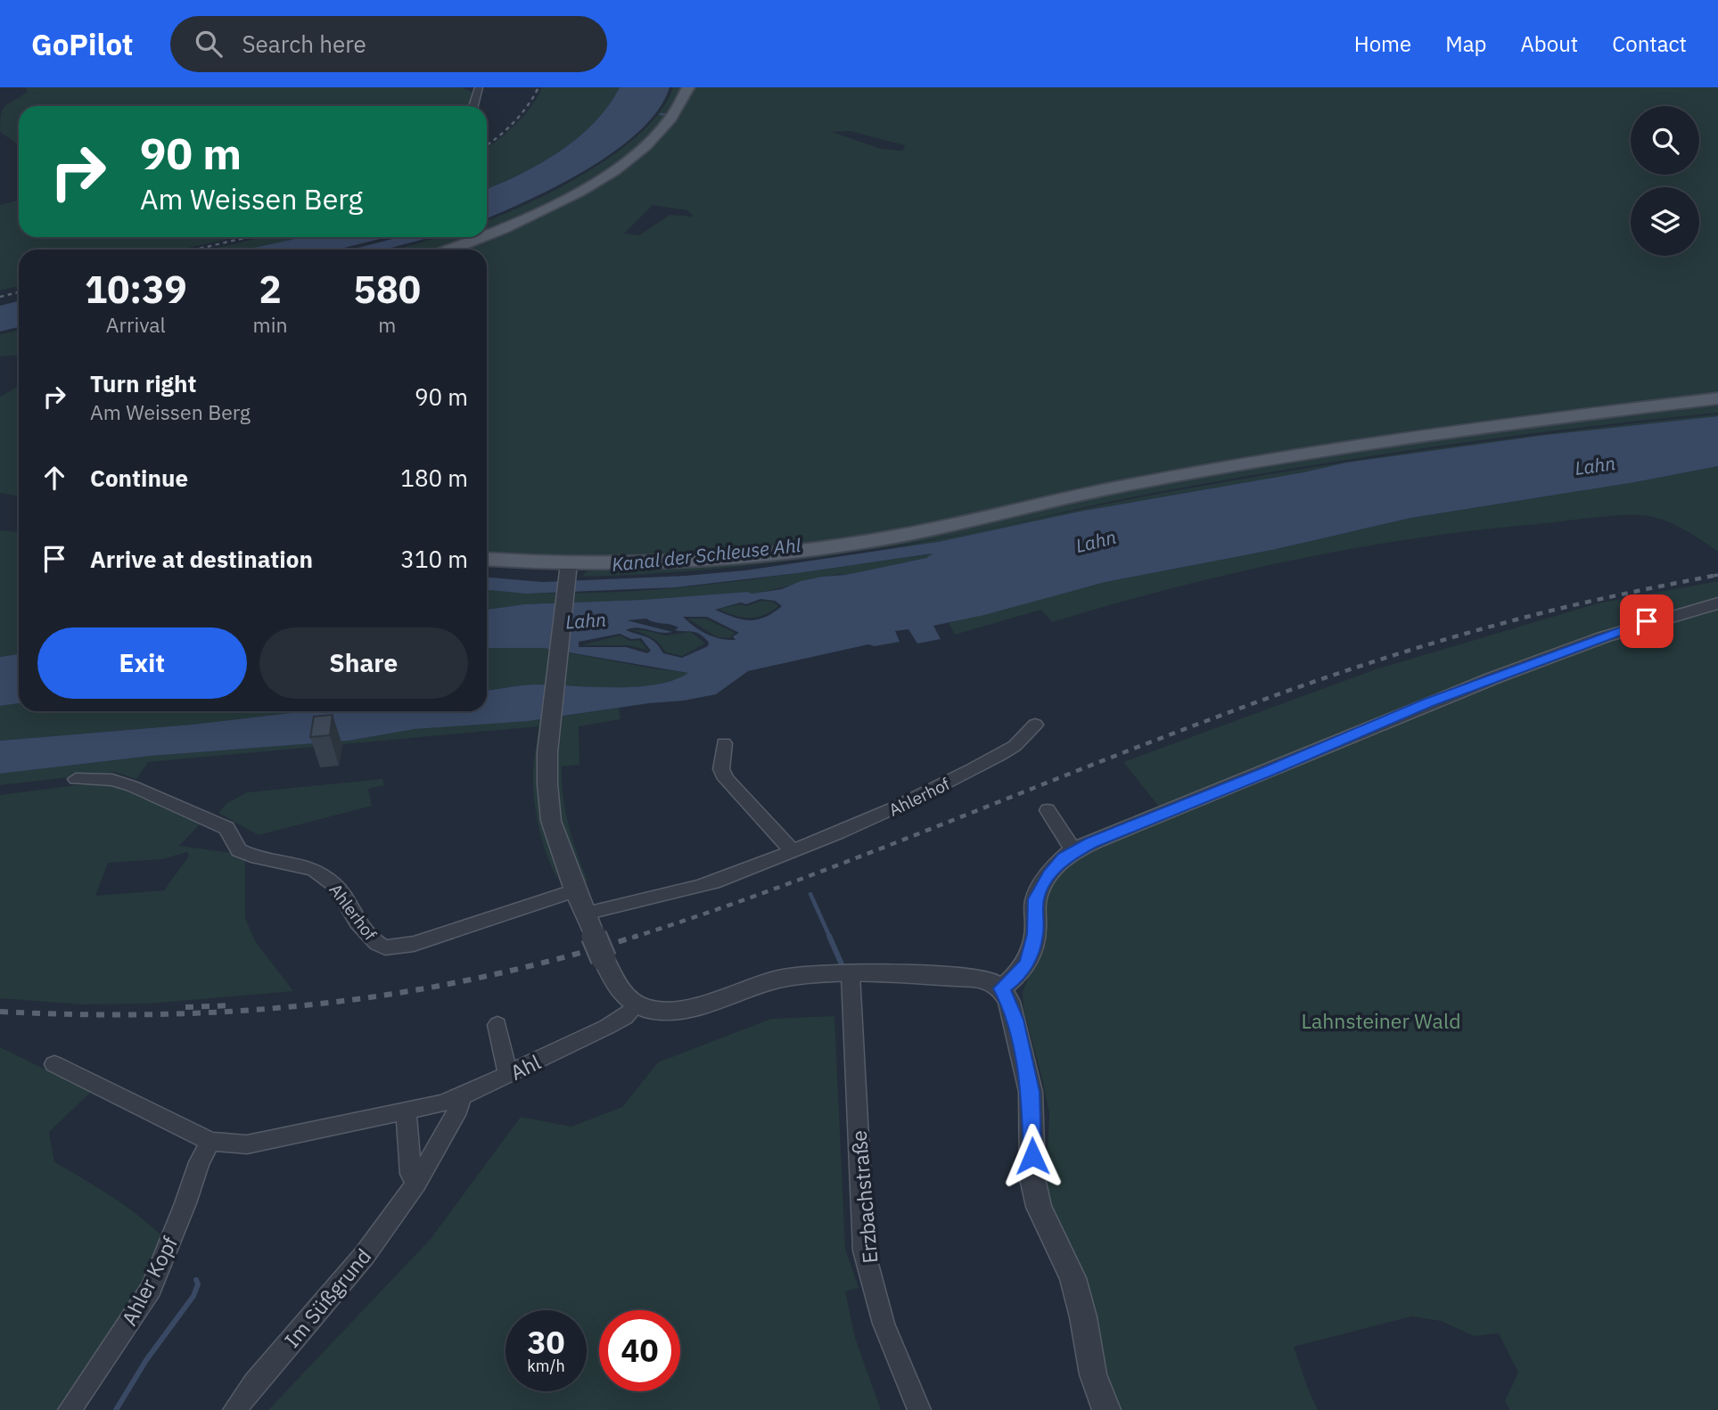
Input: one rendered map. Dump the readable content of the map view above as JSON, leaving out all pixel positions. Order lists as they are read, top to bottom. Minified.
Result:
{"streets":{"street":["Ahlerhof","Ahl","Erzbachstraße","Ahler Kopf","Im Süßgrund"]},"crossings":[["Ahl","Ahler Kopf"],["Ahl","Im Süßgrund"]],"water":["Lahn","Kanal der Schleuse Ahl"],"parks":["Lahnsteiner Wald"],"page":{"header":"GoPilot","search":"Search here","nav":["Home","Map","About","Contact"],"turn":["90 m","Am Weissen Berg"],"eta":["10:39","Arrival","2","min","580","m"],"list":[{"name":"Turn right","note":"Am Weissen Berg","value":"90 m"},{"name":"Continue","value":"180 m"},{"name":"Arrive at destination","value":"310 m"}],"buttons":["Exit","Share"],"speed":"30 km/h","limit":"40"}}
